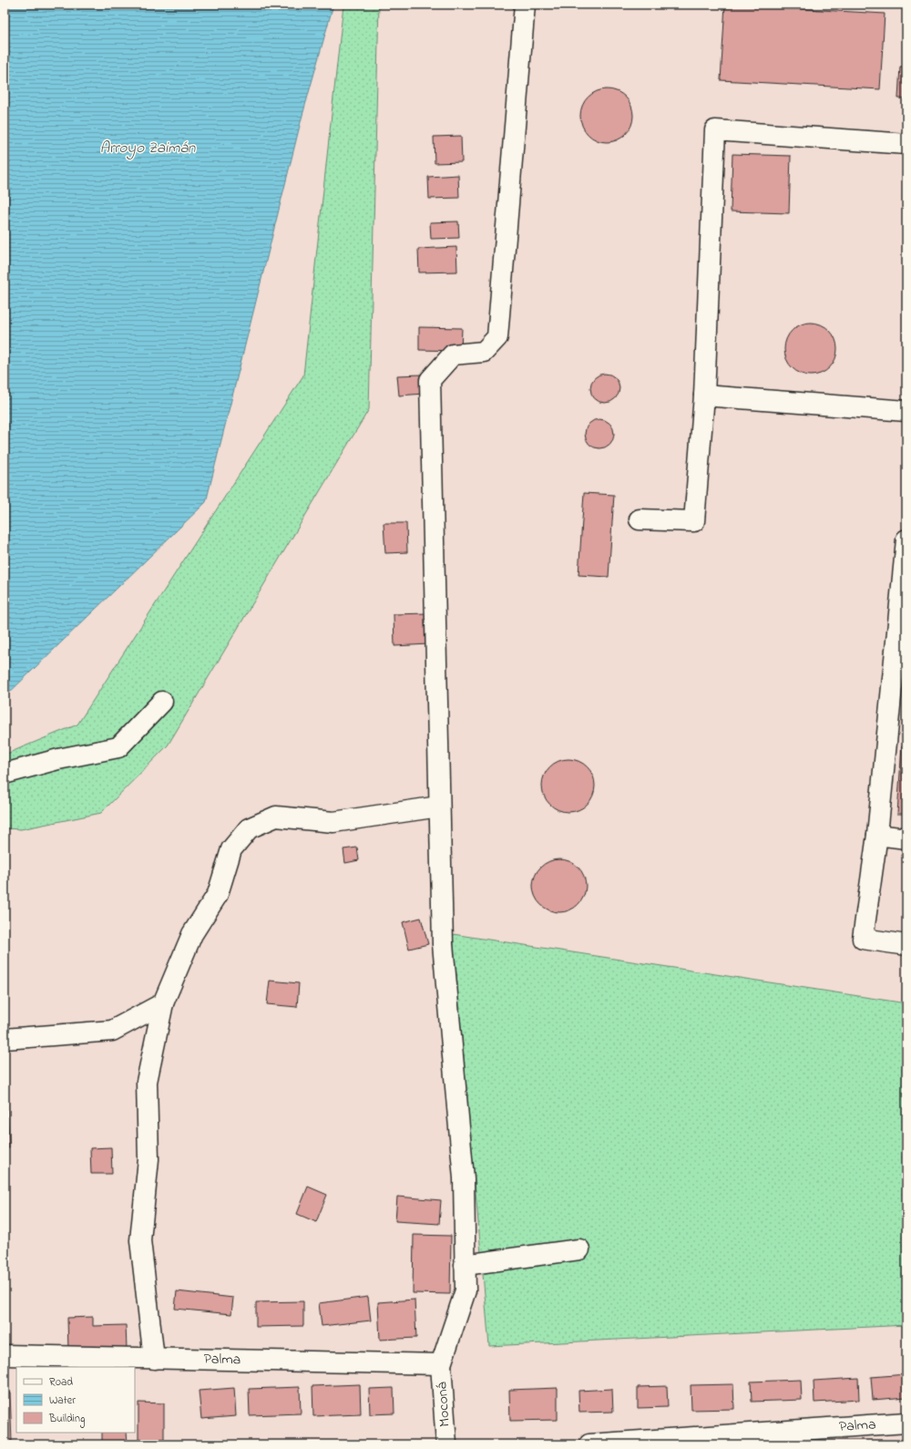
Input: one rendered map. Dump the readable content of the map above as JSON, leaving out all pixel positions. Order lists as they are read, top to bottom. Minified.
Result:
{"streets":{"street":["Palma","Moconá"]},"crossings":[["Palma","Moconá"]],"water":["Arroyo Zaimán"],"legend":["Road","Water","Building"]}
